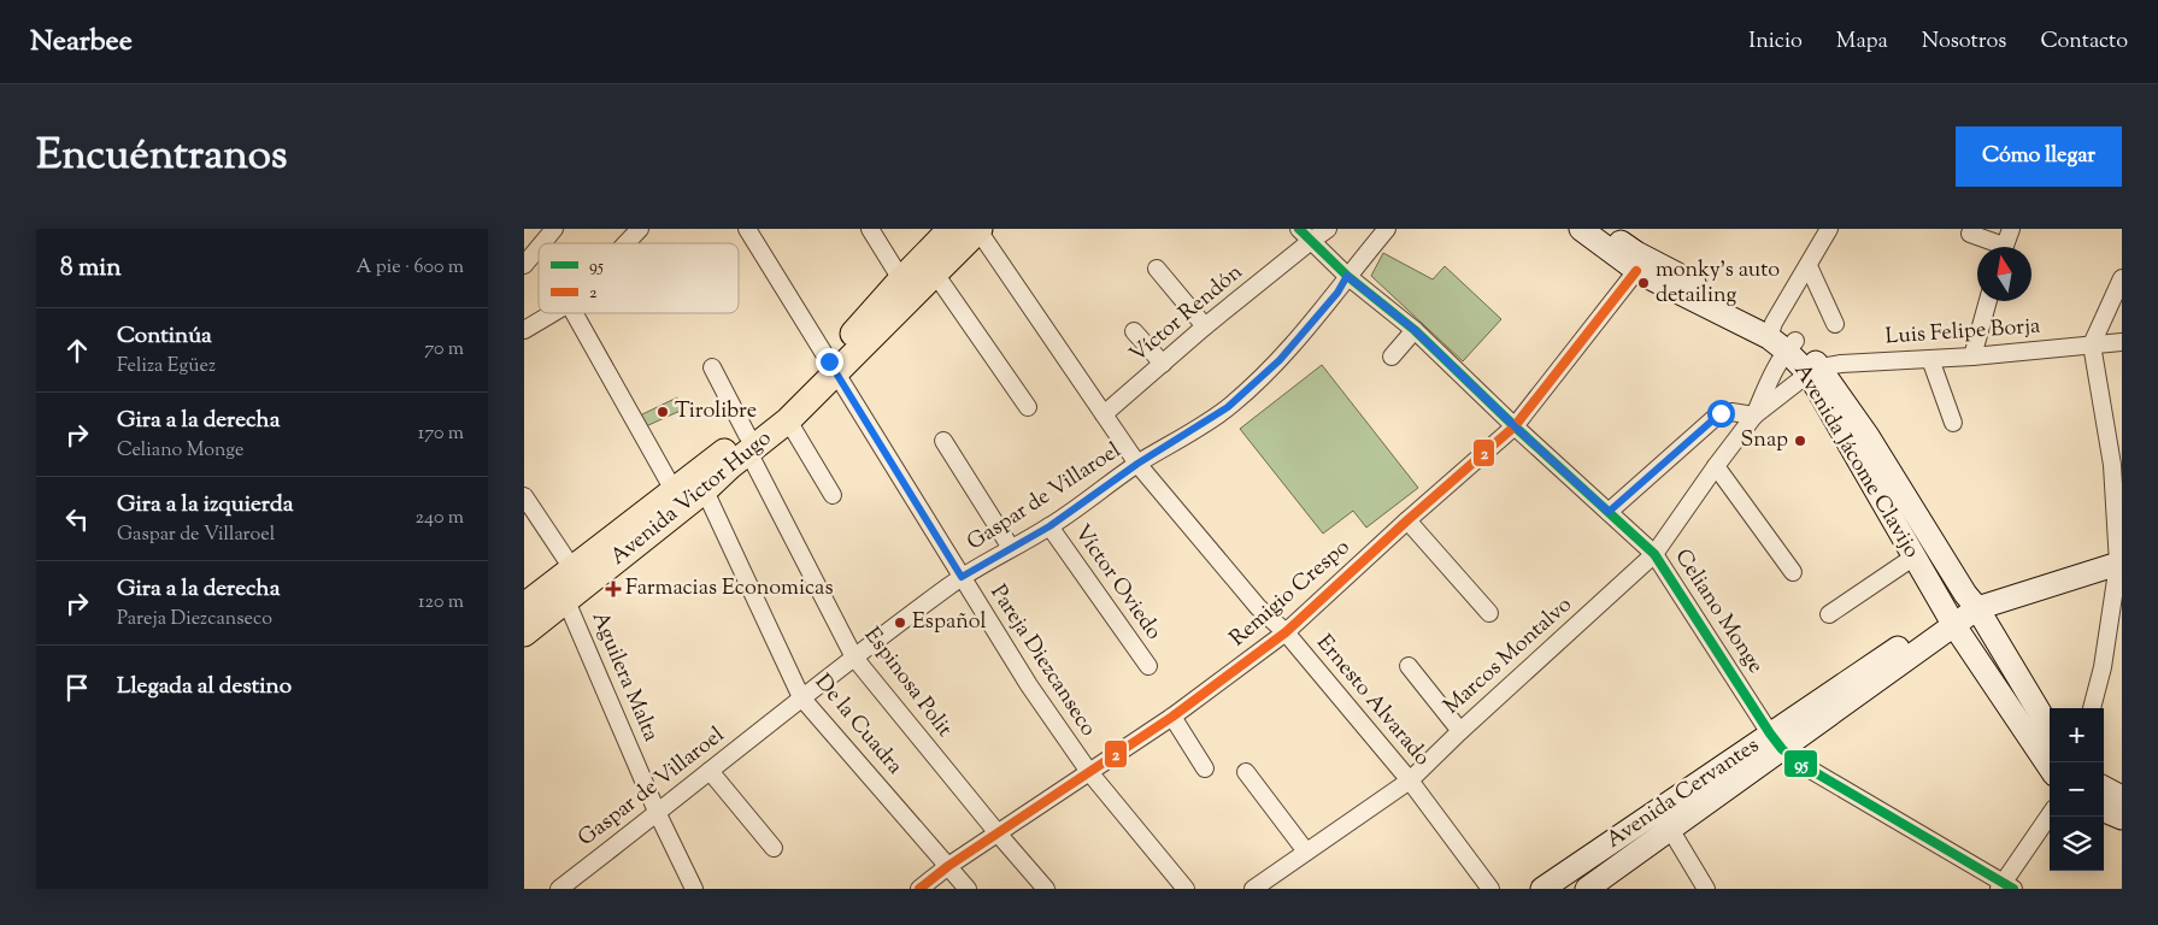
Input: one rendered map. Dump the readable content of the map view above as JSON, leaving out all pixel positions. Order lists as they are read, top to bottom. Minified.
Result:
{"streets":{"main road":["Avenida Victor Hugo"],"street":["Víctor Rendón","Luis Felipe Borja","Avenida Jácome Clavijo","Gaspar de Villaroel","Víctor Oviedo","Remigio Crespo","Celiano Monge","Marcos Montalvo","Pareja Diezcanseco","Aguilera Malta","Espinosa Polit","Ernesto Alvarado","De la Cuadra","Avenida Cervantes"]},"crossings":[["Víctor Rendón","Celiano Monge"],["Víctor Rendón","Ernesto Alvarado"],["Luis Felipe Borja","Avenida Jácome Clavijo"],["Luis Felipe Borja","Marcos Montalvo"],["Avenida Jácome Clavijo","Remigio Crespo"],["Avenida Jácome Clavijo","Marcos Montalvo"],["Avenida Jácome Clavijo","Avenida Cervantes"],["Gaspar de Villaroel","Víctor Oviedo"],["Gaspar de Villaroel","Celiano Monge"],["Gaspar de Villaroel","Pareja Diezcanseco"],["Gaspar de Villaroel","Aguilera Malta"],["Gaspar de Villaroel","Espinosa Polit"],["Gaspar de Villaroel","Ernesto Alvarado"],["Gaspar de Villaroel","De la Cuadra"],["Avenida Victor Hugo","Pareja Diezcanseco"],["Avenida Victor Hugo","Aguilera Malta"],["Avenida Victor Hugo","Espinosa Polit"],["Avenida Victor Hugo","Ernesto Alvarado"],["Avenida Victor Hugo","De la Cuadra"],["Remigio Crespo","Celiano Monge"],["Remigio Crespo","Pareja Diezcanseco"],["Remigio Crespo","Espinosa Polit"],["Remigio Crespo","Ernesto Alvarado"],["Remigio Crespo","De la Cuadra"],["Celiano Monge","Marcos Montalvo"],["Celiano Monge","Avenida Cervantes"],["Marcos Montalvo","Ernesto Alvarado"]],"places":{"other":["monky’s auto detailing","Tirolibre","Snap","Español"],"health":["Farmacias Economicas"]},"lines":["transit line 95","transit line 2"],"legend":["95","2"],"north":"top","page":{"header":"Nearbee","nav":["Inicio","Mapa","Nosotros","Contacto"],"title":"Encuéntranos","buttons":"Cómo llegar","heading":["8 min","A pie · 600 m"],"list":[["Continúa","Feliza Egüez","70 m"],["Gira a la derecha","Celiano Monge","170 m"],["Gira a la izquierda","Gaspar de Villaroel","240 m"],["Gira a la derecha","Pareja Diezcanseco","120 m"],"Llegada al destino"],"map_buttons":["+","−"]}}
